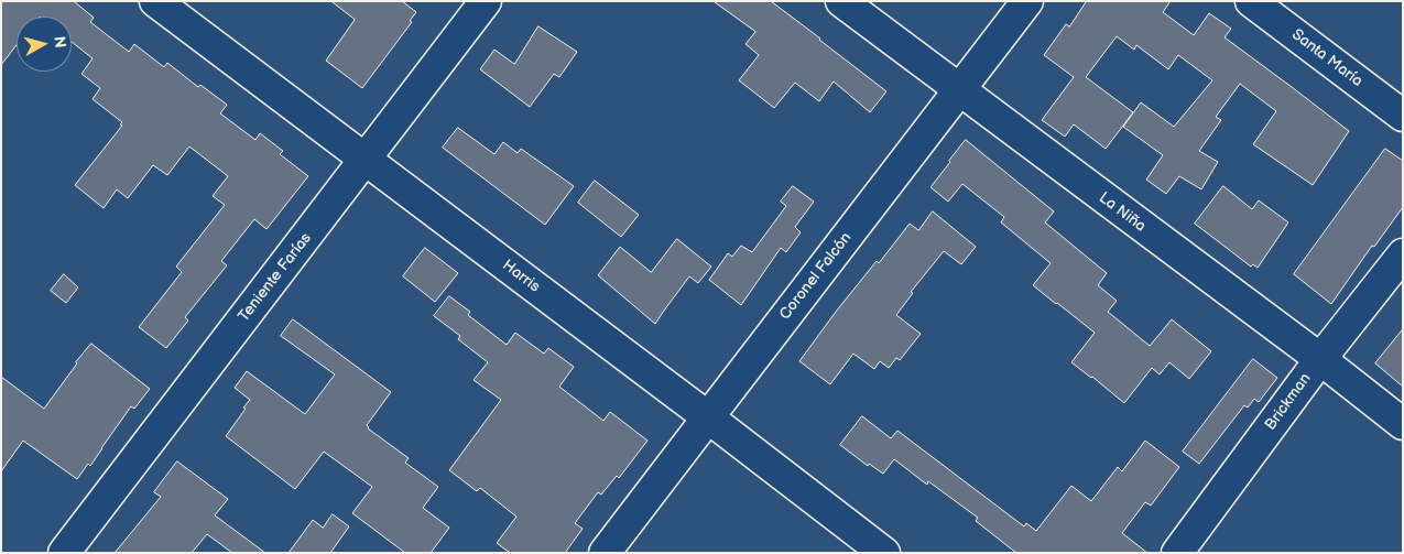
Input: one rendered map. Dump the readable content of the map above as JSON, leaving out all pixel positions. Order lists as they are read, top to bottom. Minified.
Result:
{"streets":{"street":["Santa María","La Niña","Harris","Coronel Falcón","Teniente Farías","Brickman"]},"crossings":[["La Niña","Coronel Falcón"],["La Niña","Brickman"],["Harris","Coronel Falcón"],["Harris","Teniente Farías"]],"north":"right"}
